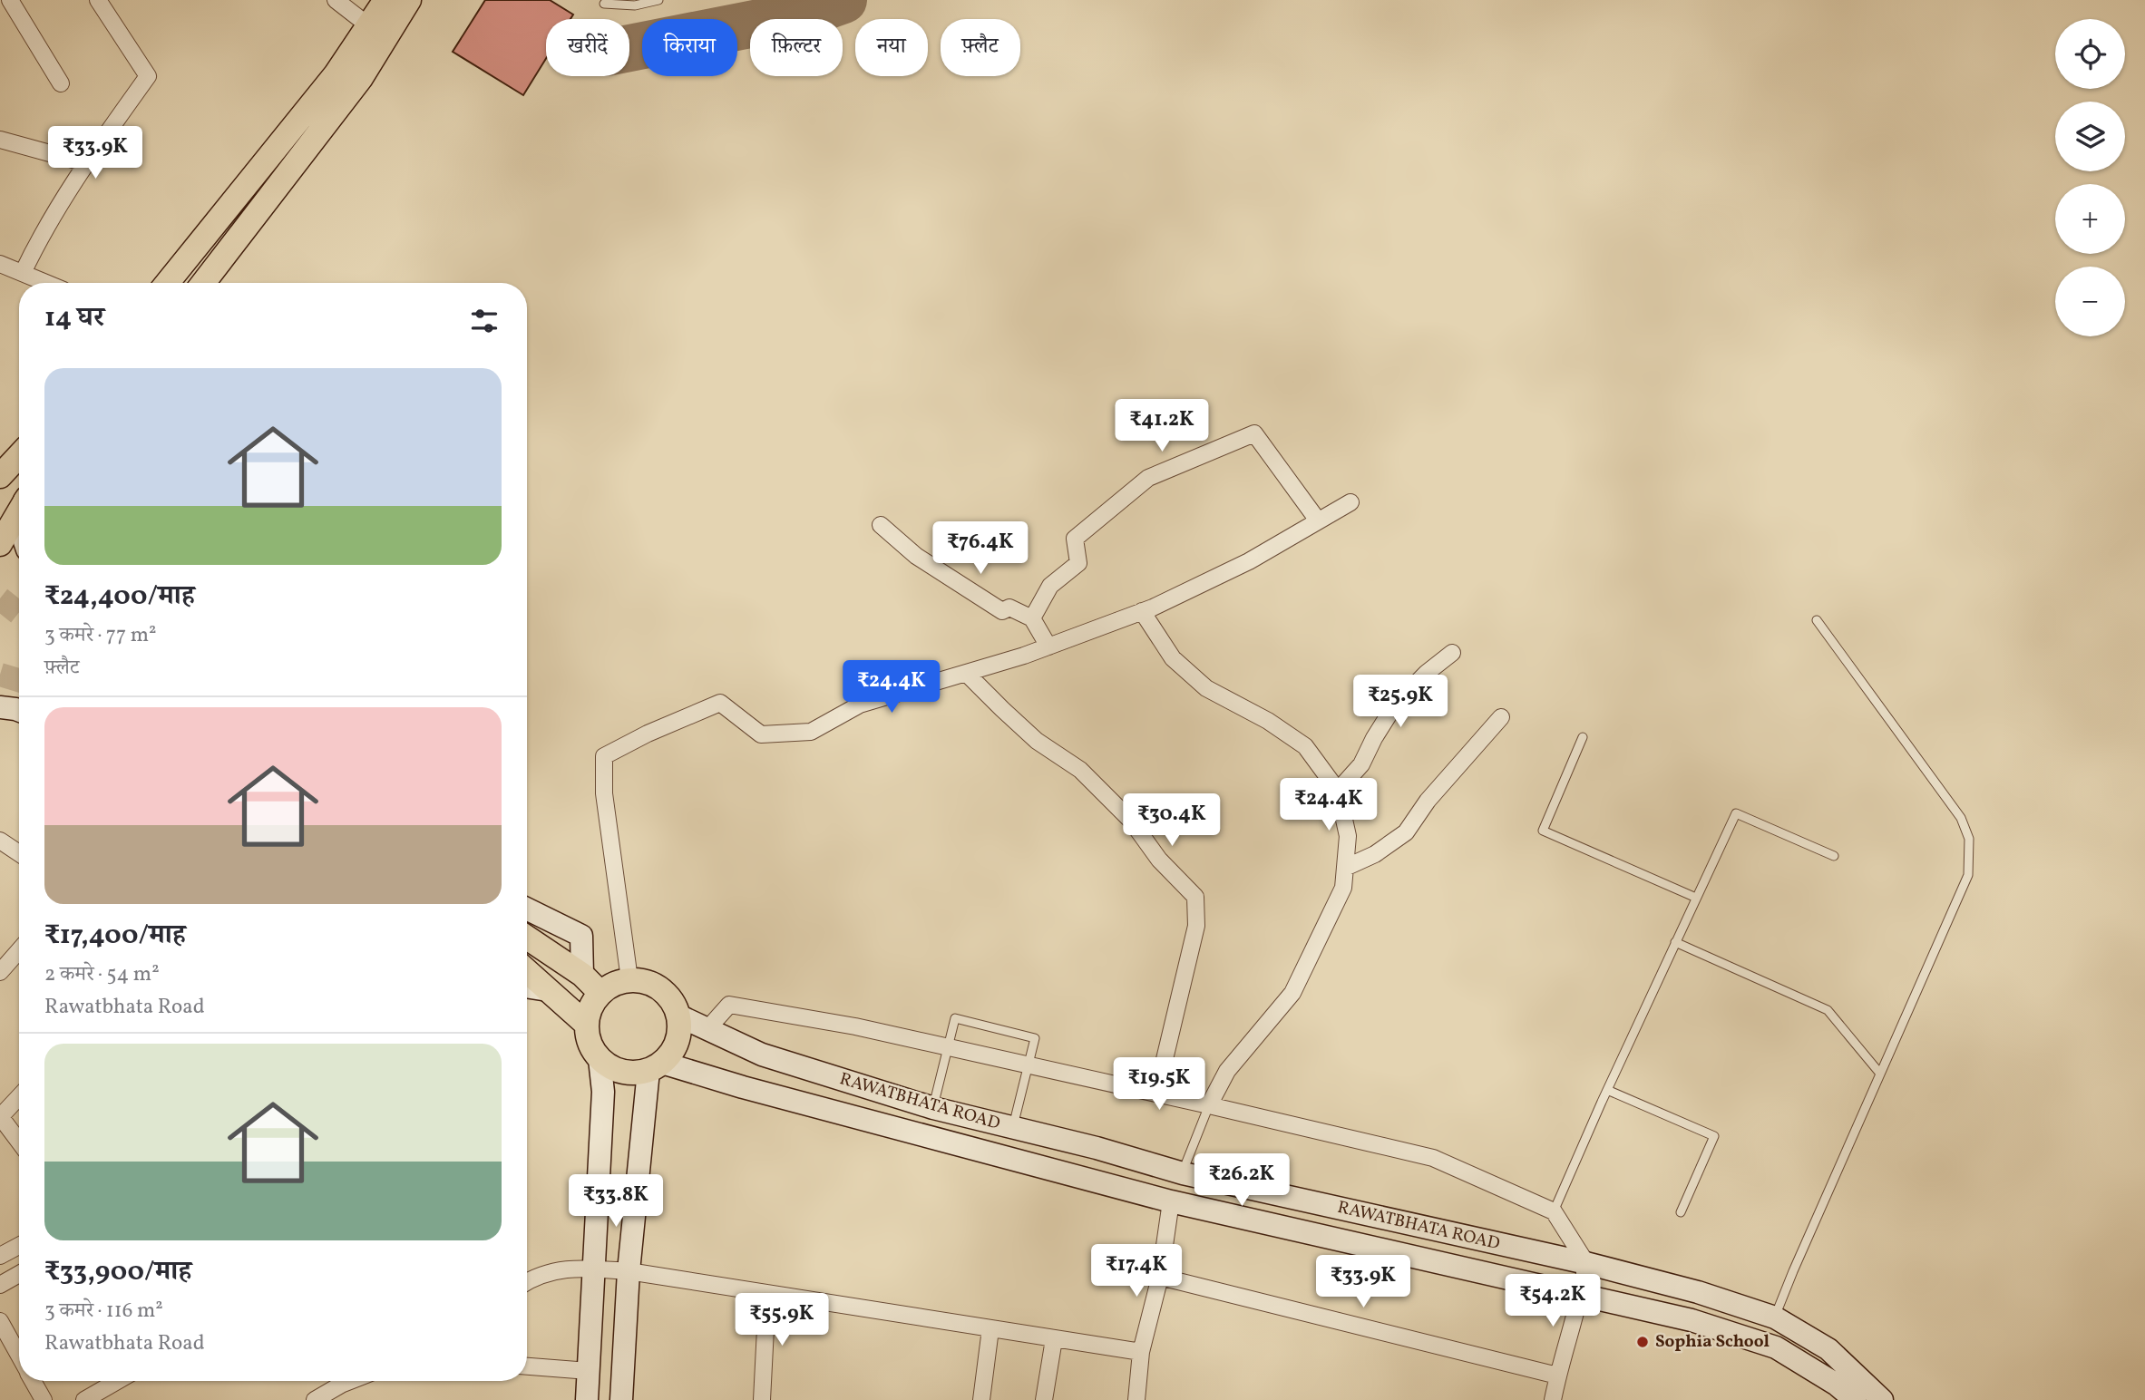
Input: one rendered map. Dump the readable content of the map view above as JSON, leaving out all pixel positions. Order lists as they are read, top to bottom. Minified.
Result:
{"streets":{"main road":["RAWATBHATA ROAD"]},"places":["Sophia School"],"page":{"map_buttons":["+","−"],"chip":["खरीदें","किराया","फ़िल्टर","नया","फ़्लैट"],"price":["₹33.9K","₹41.2K","₹76.4K","₹24.4K","₹25.9K","₹24.4K","₹30.4K","₹19.5K","₹26.2K","₹33.8K","₹17.4K","₹33.9K","₹54.2K","₹55.9K"],"heading":"14 घर","list":[{"name":"₹24,400/माह","note":"3 कमरे · 77 m² · फ़्लैट"},{"name":"₹17,400/माह","note":"2 कमरे · 54 m² · Rawatbhata Road"},{"name":"₹33,900/माह","note":"3 कमरे · 116 m² · Rawatbhata Road"}]}}
